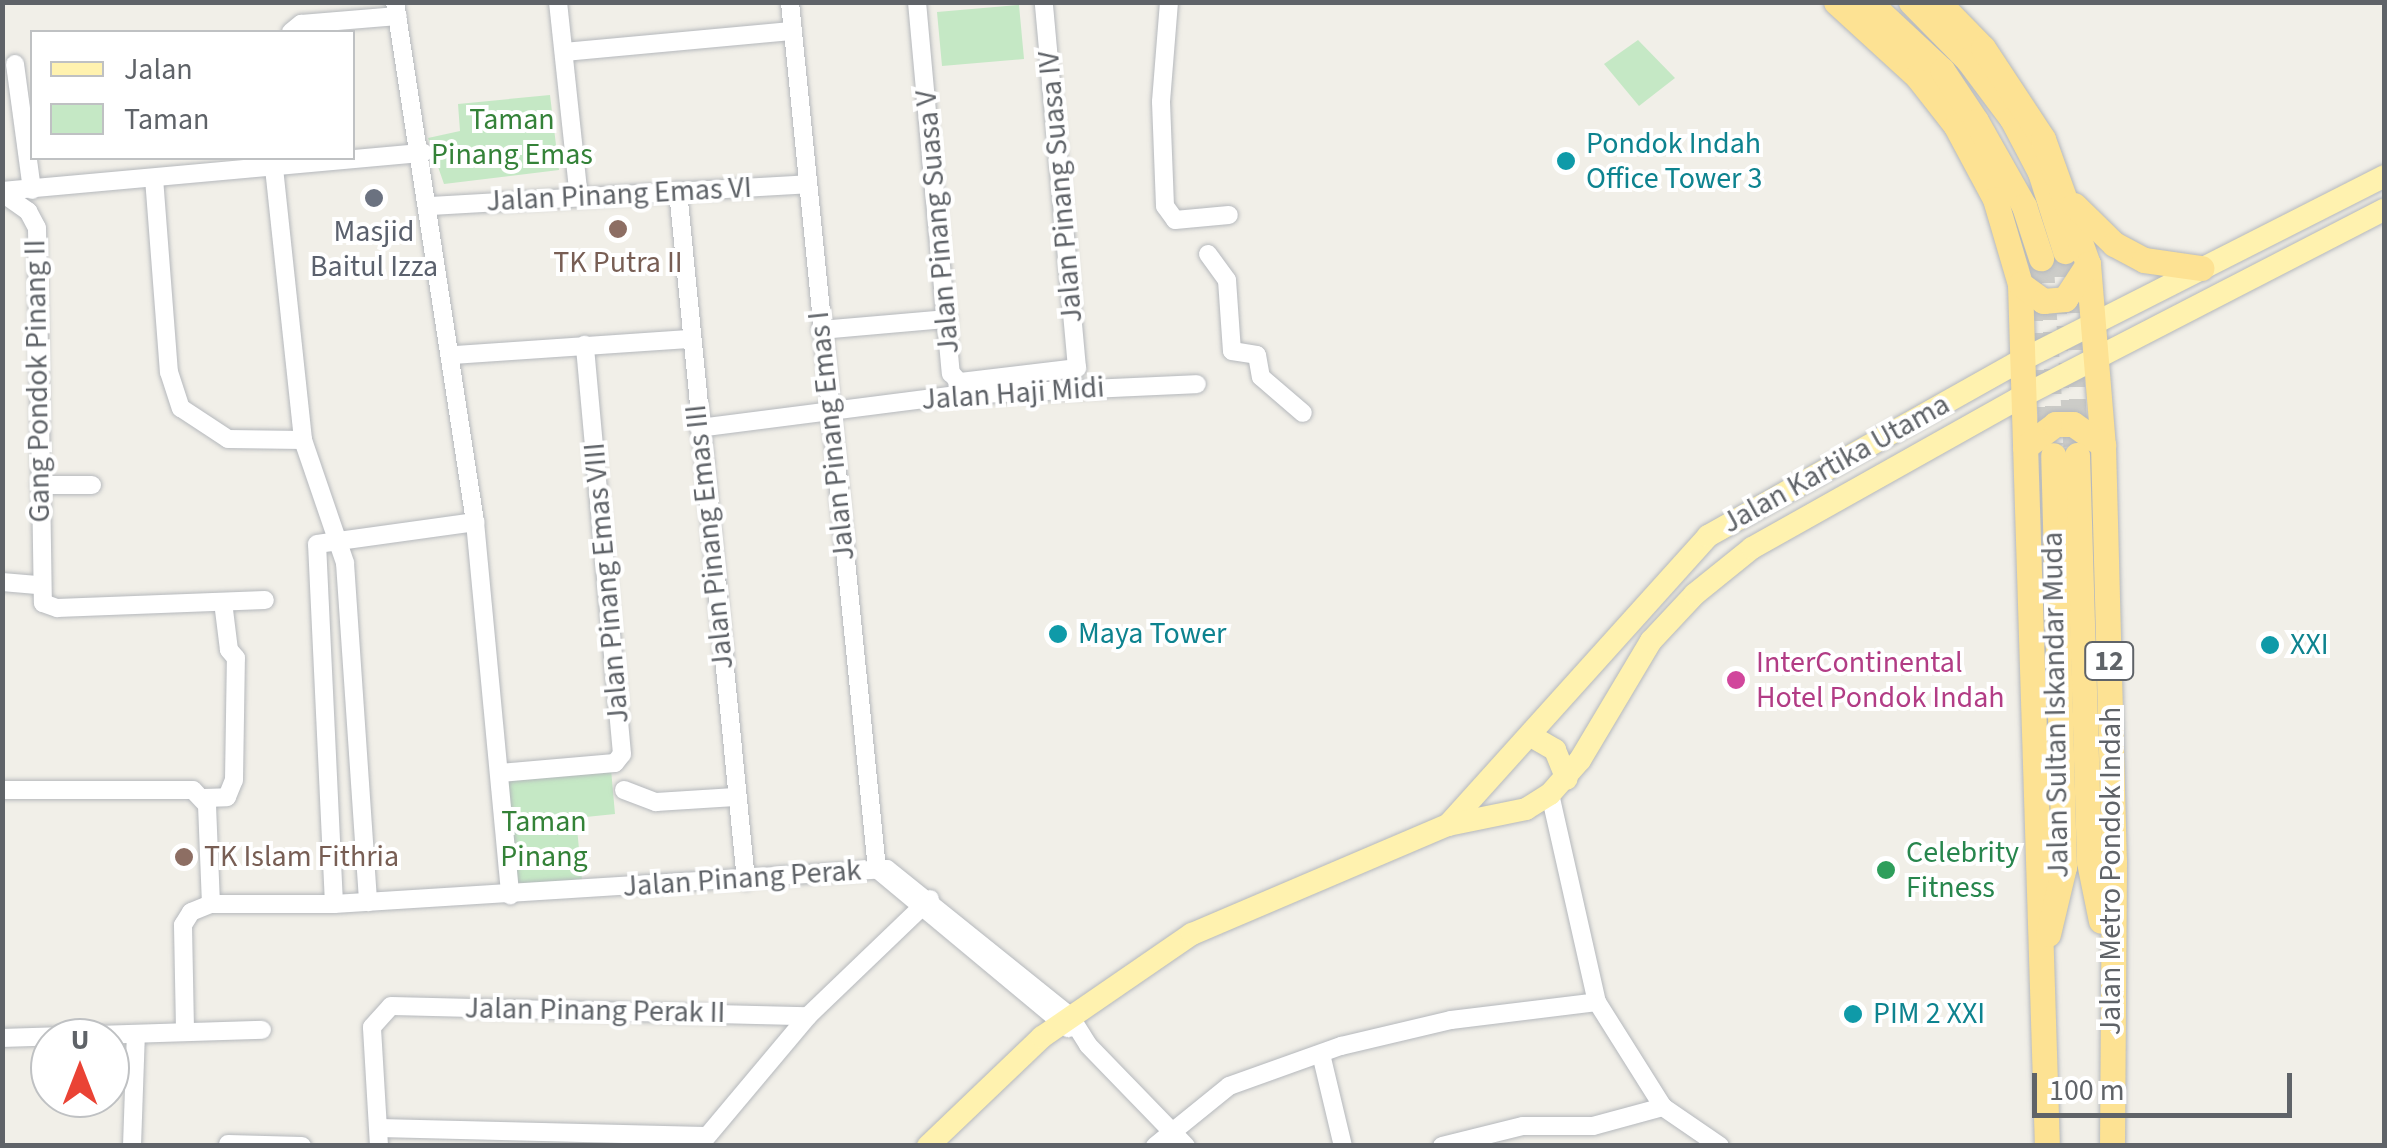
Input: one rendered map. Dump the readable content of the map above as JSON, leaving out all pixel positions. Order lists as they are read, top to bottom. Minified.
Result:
{"streets":{"highway":["12","Jalan Sultan Iskandar Muda","Jalan Metro Pondok Indah"],"main road":["Jalan Kartika Utama"],"street":["Jalan Pinang Suasa IV","Jalan Pinang Emas VI","Jalan Pinang Suasa V","Gang Pondok Pinang II","Jalan Haji Midi","Jalan Pinang Emas I","Jalan Pinang Emas III","Jalan Pinang Emas VIII","Jalan Pinang Perak","Jalan Pinang Perak II"]},"crossings":[["Jalan Pinang Suasa IV","Jalan Pinang Suasa V"],["Jalan Pinang Emas VI","Jalan Pinang Emas I"],["Jalan Pinang Emas VI","Jalan Pinang Emas III"],["Jalan Haji Midi","Jalan Pinang Emas I"],["Jalan Haji Midi","Jalan Pinang Emas III"],["Jalan Pinang Emas I","Jalan Pinang Perak"],["Jalan Kartika Utama","12"],["Jalan Kartika Utama","Jalan Metro Pondok Indah"],["Jalan Kartika Utama","Jalan Pinang Perak"],["Jalan Pinang Emas III","Jalan Pinang Perak"],["12","Jalan Sultan Iskandar Muda"],["12","Jalan Metro Pondok Indah"],["Jalan Sultan Iskandar Muda","Jalan Metro Pondok Indah"]],"parks":["Taman Pinang Emas","Taman Pinang"],"places":["Pondok Indah Office Tower 3","Masjid Baitul Izza","TK Putra II","Maya Tower","XXI","InterContinental Hotel Pondok Indah","TK Islam Fithria","Celebrity Fitness","PIM 2 XXI"],"legend":["Jalan","Taman"],"scale_bar":"100 m","north":"top"}
